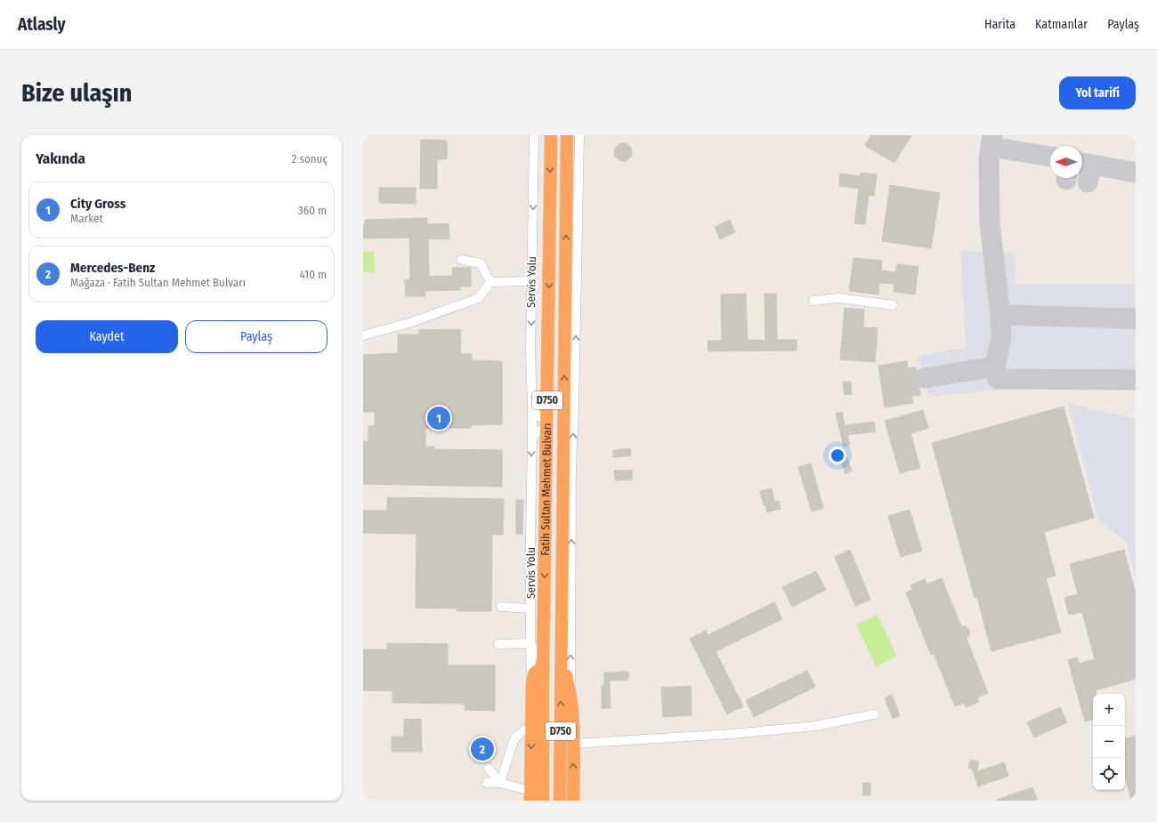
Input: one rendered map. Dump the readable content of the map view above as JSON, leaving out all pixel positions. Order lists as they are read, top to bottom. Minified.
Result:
{"streets":{"highway":["D750","Fatih Sultan Mehmet Bulvarı"],"street":["Servis Yolu"]},"north":"left","page":{"header":"Atlasly","nav":["Harita","Katmanlar","Paylaş"],"buttons":["Yol tarifi",["Kaydet","Paylaş"]],"title":"Bize ulaşın","heading":["Yakında","2 sonuç"],"list":[{"mark":"1","name":"City Gross","note":"Market","value":"360 m"},{"mark":"2","name":"Mercedes-Benz","note":"Mağaza · Fatih Sultan Mehmet Bulvarı","value":"410 m"}],"pins":["1","2"],"map_buttons":["+","−"]}}
